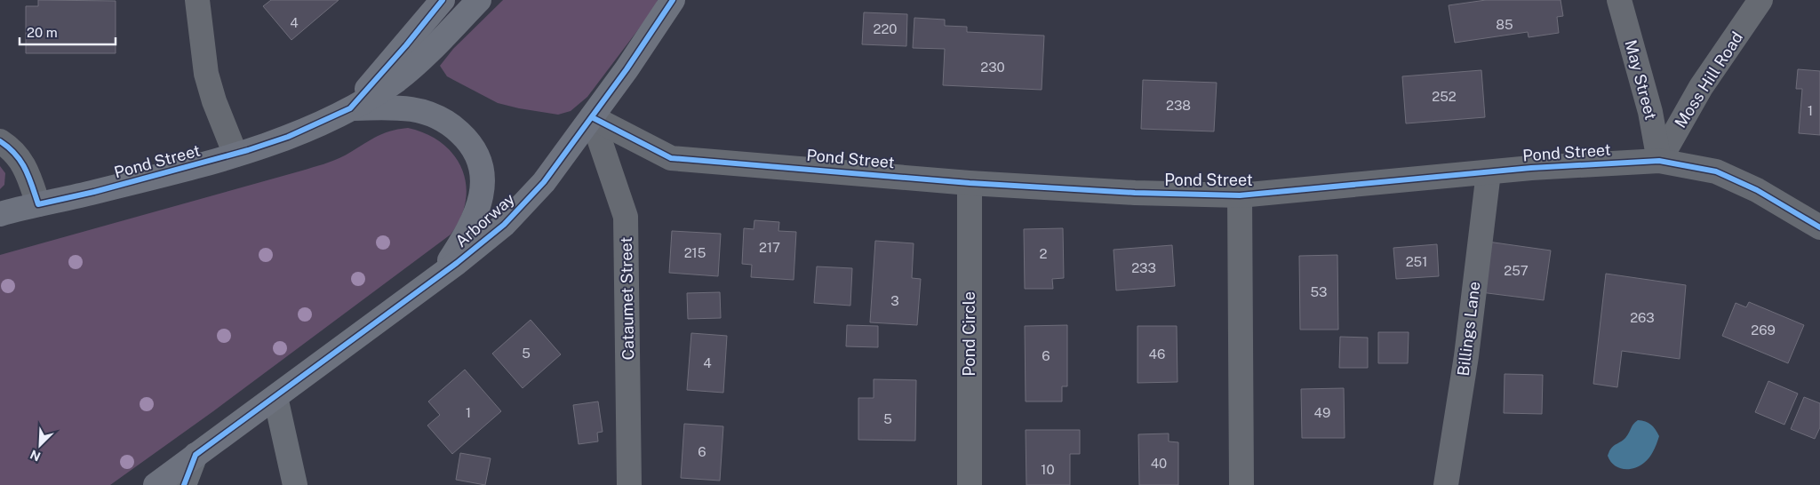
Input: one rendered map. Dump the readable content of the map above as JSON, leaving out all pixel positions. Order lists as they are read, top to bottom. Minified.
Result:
{"streets":{"highway":["Pond Street","Arborway"],"street":["May Street","Moss Hill Road","Cataumet Street","Billings Lane","Pond Circle"]},"crossings":[["May Street","Moss Hill Road"],["May Street","Pond Street"],["Moss Hill Road","Pond Street"],["Pond Street","Arborway"],["Pond Street","Cataumet Street"],["Pond Street","Billings Lane"],["Pond Street","Pond Circle"],["Arborway","Cataumet Street"]],"house_numbers":["4","85","220","230","252","238","1","217","215","2","251","233","257","53","3","263","269","5","46","6","4","1","49","5","6","40","10"],"scale_bar":"20 m","north":"bottom left"}
